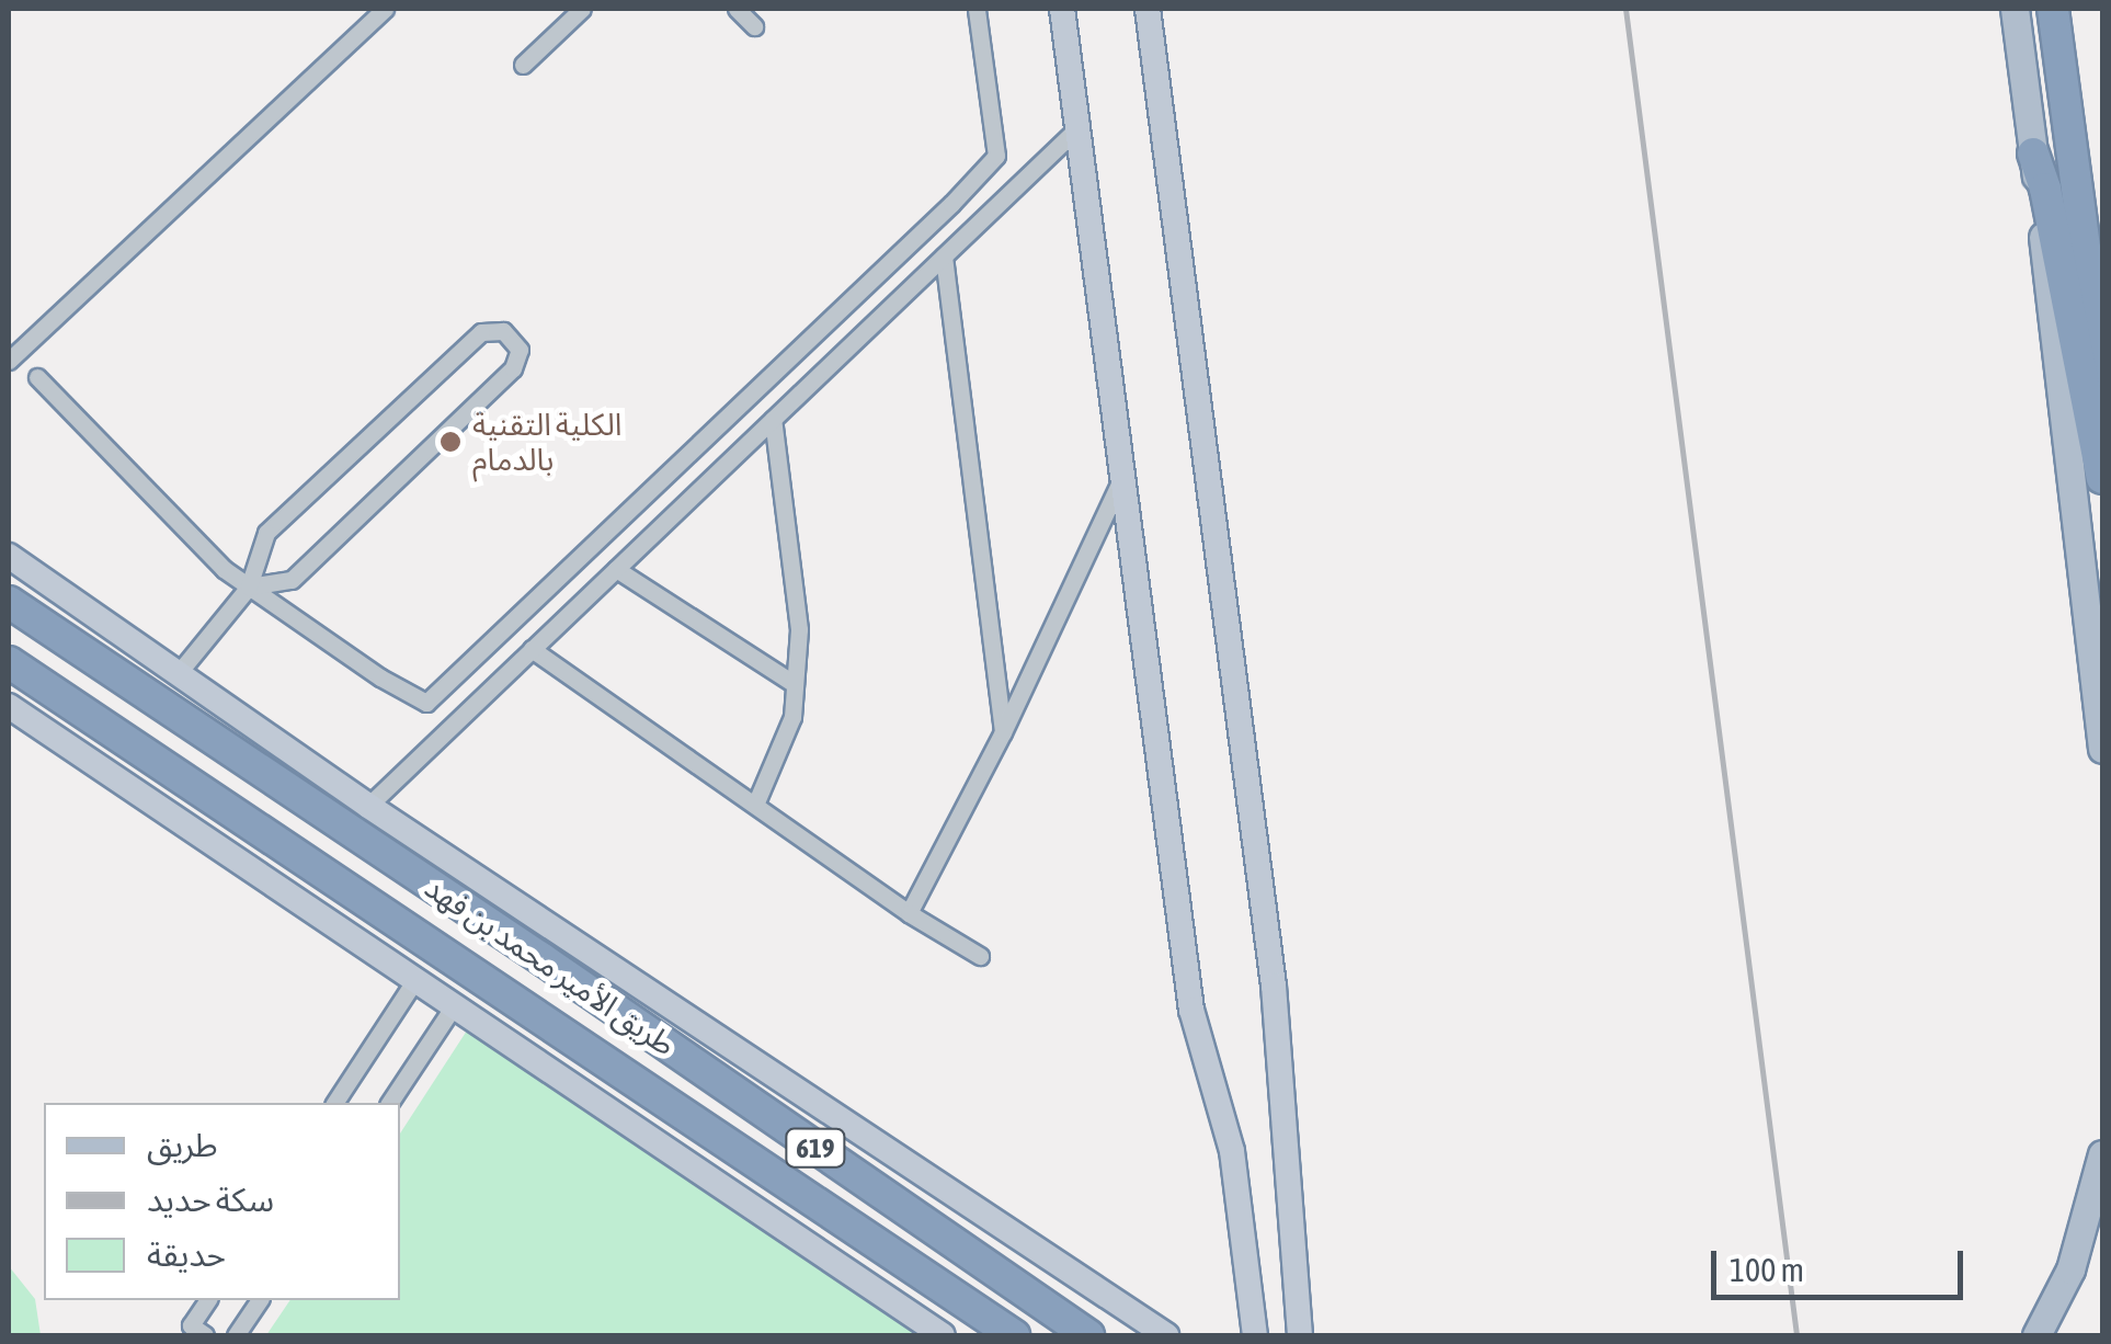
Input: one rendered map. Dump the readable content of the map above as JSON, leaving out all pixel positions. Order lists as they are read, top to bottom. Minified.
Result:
{"streets":{"highway":["طريق الأمير محمد بن فهد","619"]},"places":["الكلية التقنية بالدمام"],"legend":["طريق","سكة حديد","حديقة"],"scale_bar":"100 m"}
